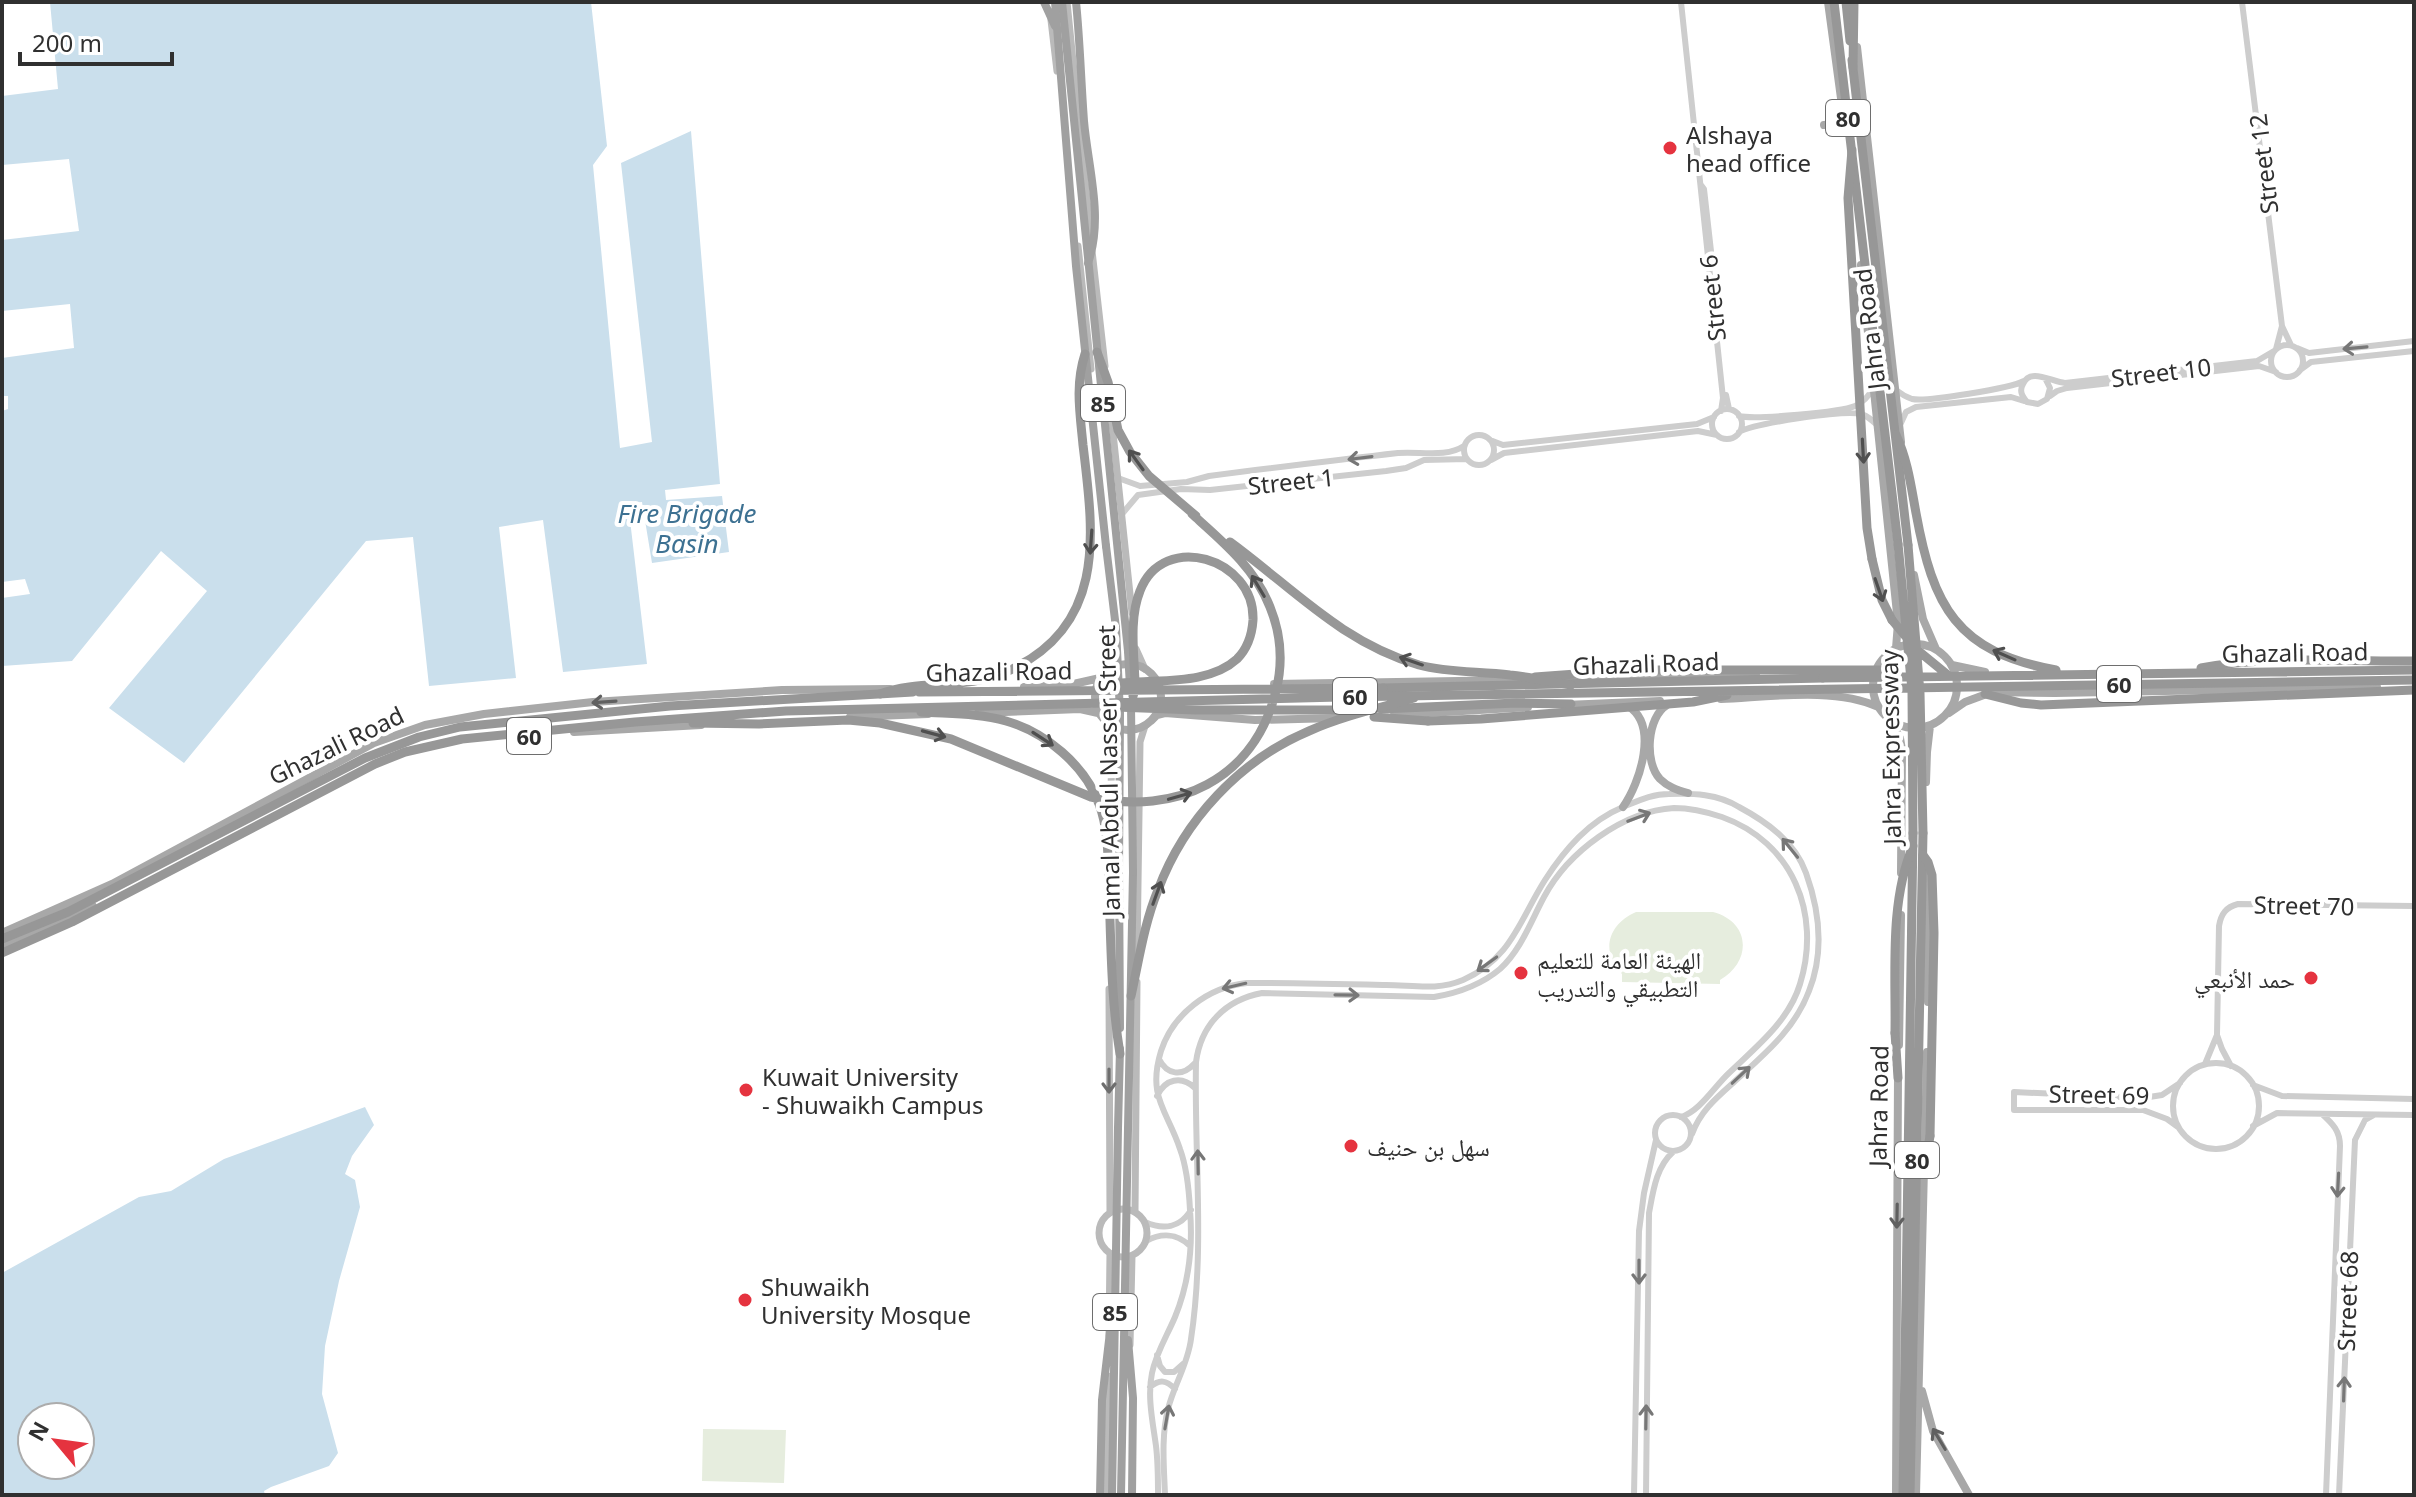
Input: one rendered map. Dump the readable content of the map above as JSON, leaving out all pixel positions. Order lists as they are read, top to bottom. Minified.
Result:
{"streets":{"highway":["80","85","Ghazali Road","60","Jahra Expressway","Jamal Abdul Nasser Street"],"main road":["Jahra Road"],"street":["Street 12","Street 6","Street 10","Street 1","Street 70","Street 69","Street 68"]},"crossings":[["Street 12","Street 10"],["Jahra Road","Ghazali Road"],["Jahra Road","Jahra Expressway"],["Ghazali Road","60"],["Ghazali Road","Jamal Abdul Nasser Street"],["Street 70","Street 69"]],"water":["Fire Brigade Basin"],"places":["Alshaya head office","الهيئة العامة للتعليم التطبيقي والتدريب","حمد الأنبعي","Kuwait University - Shuwaikh Campus","سهل بن حنيف","Shuwaikh University Mosque"],"scale_bar":"200 m","north":"top left"}
